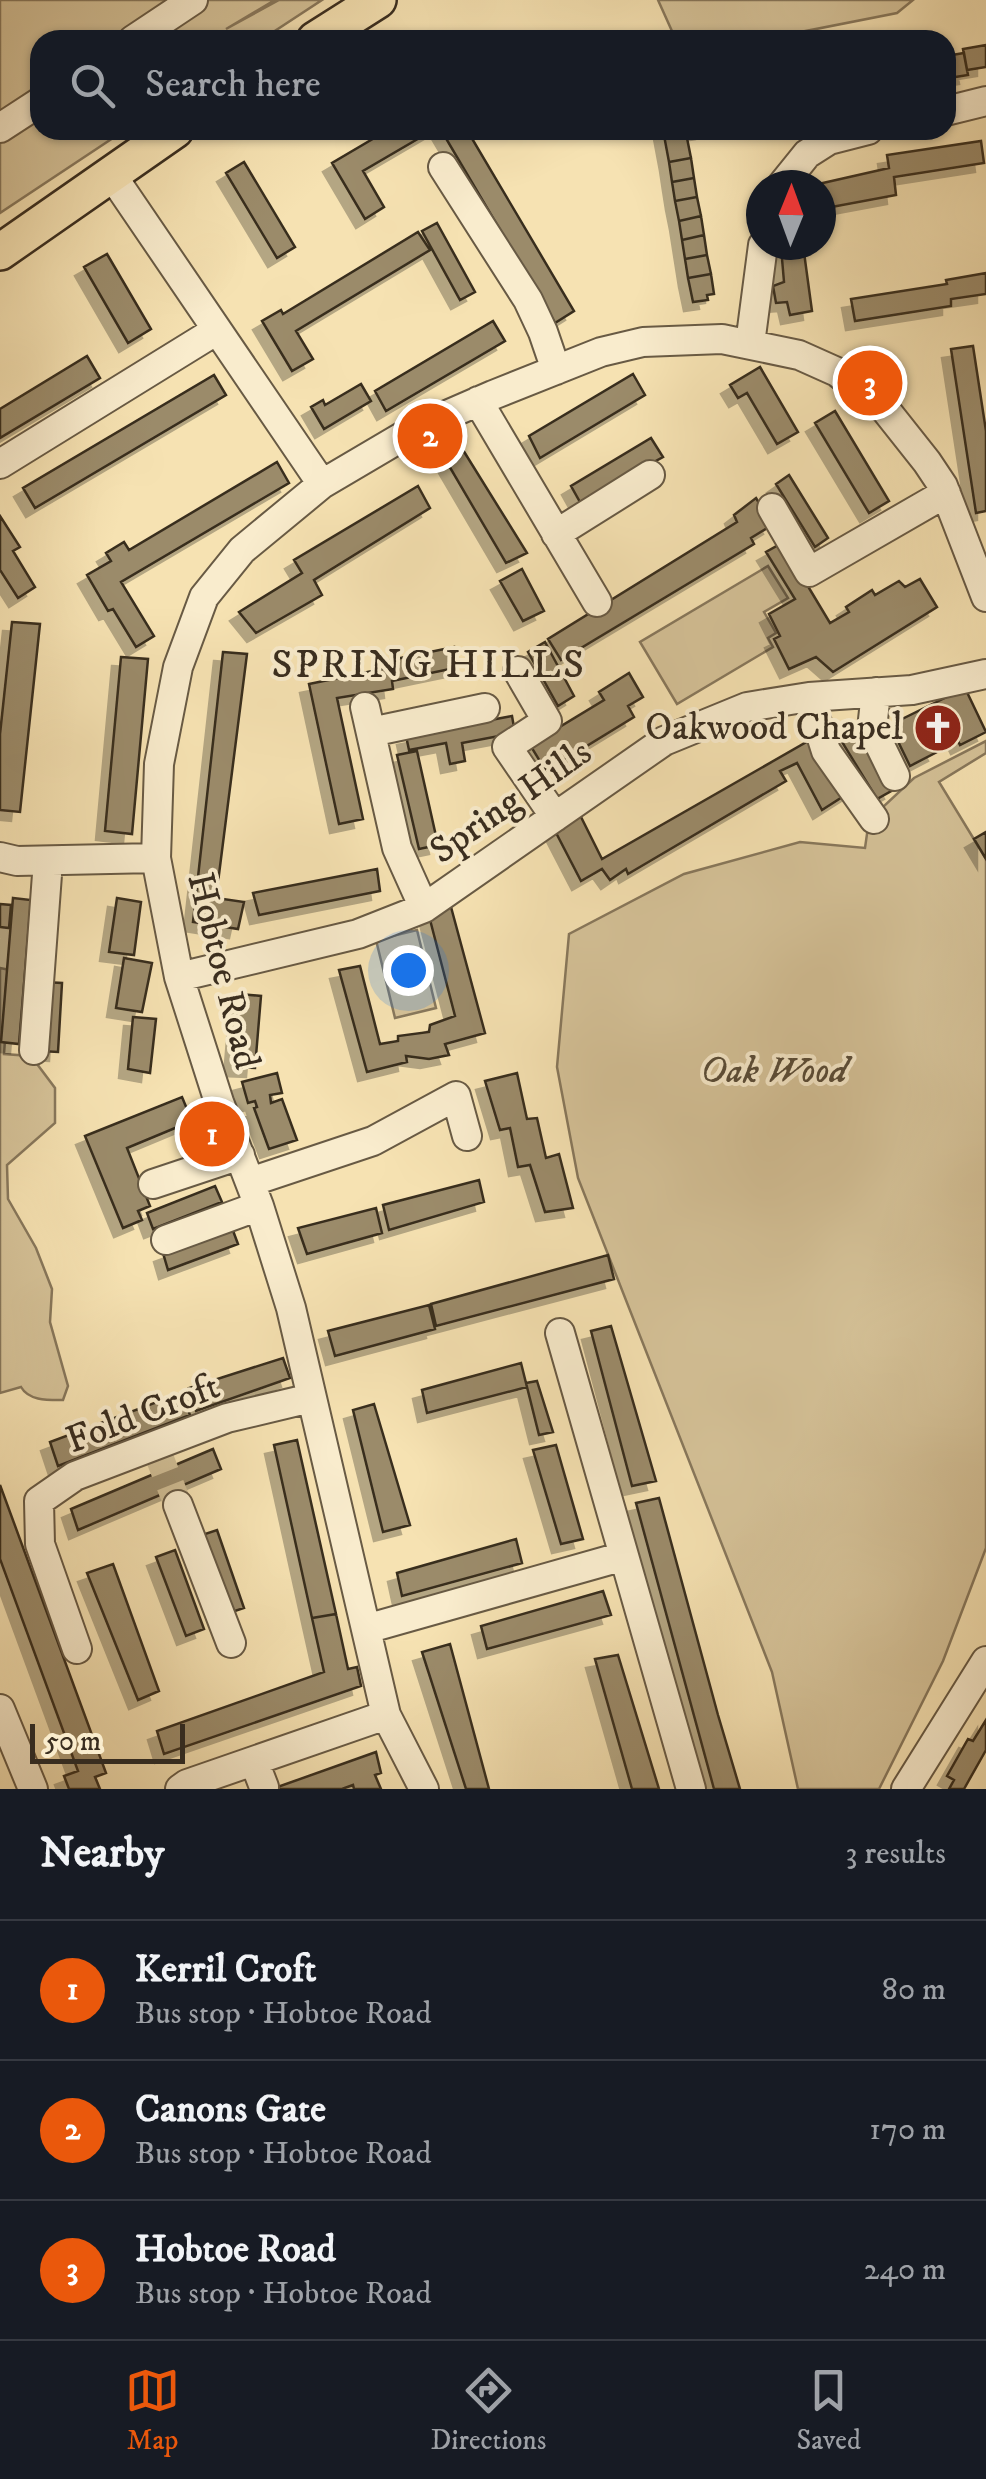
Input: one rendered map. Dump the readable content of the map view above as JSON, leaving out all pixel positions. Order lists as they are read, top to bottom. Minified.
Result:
{"streets":{"street":["Spring Hills","Hobtoe Road","Fold Croft"]},"crossings":[["Spring Hills","Hobtoe Road"],["Hobtoe Road","Fold Croft"]],"districts":["SPRING HILLS"],"parks":["Oak Wood"],"places":{"church":["Oakwood Chapel"]},"scale_bar":"50 m","north":"top","page":{"search":"Search here","pins":["3","2","1"],"scale":"50 m","heading":["Nearby","3 results"],"list":[{"mark":"1","name":"Kerril Croft","note":"Bus stop · Hobtoe Road","value":"80 m"},{"mark":"2","name":"Canons Gate","note":"Bus stop · Hobtoe Road","value":"170 m"},{"mark":"3","name":"Hobtoe Road","note":"Bus stop · Hobtoe Road","value":"240 m"}],"nav":["Map","Directions","Saved"]}}
